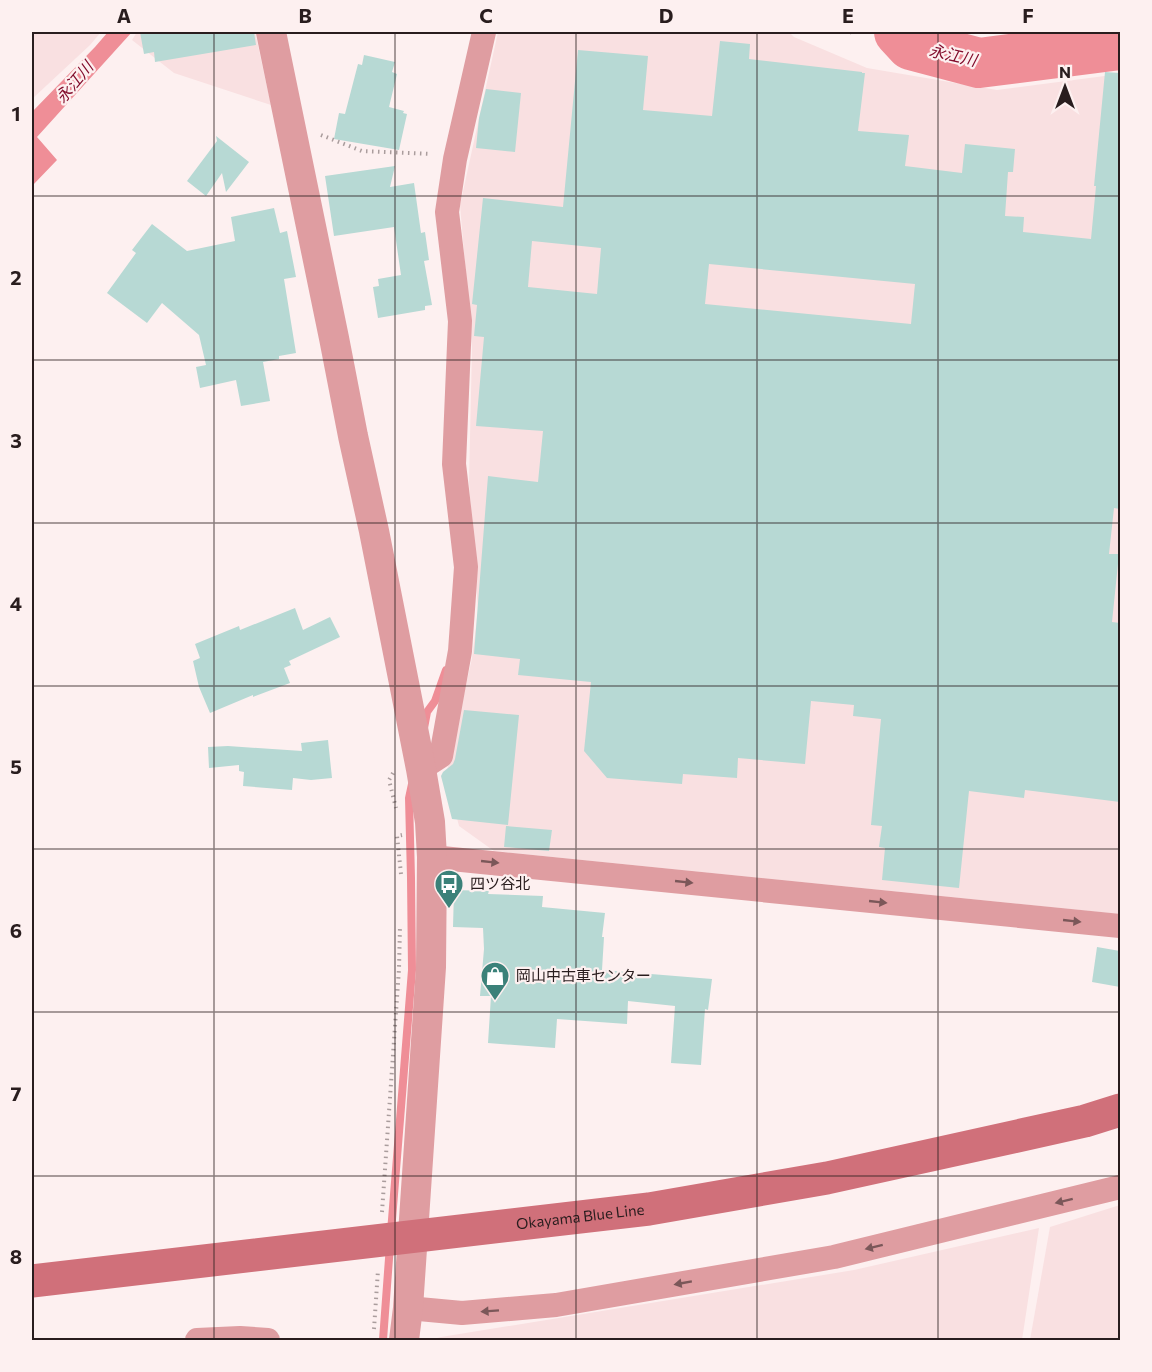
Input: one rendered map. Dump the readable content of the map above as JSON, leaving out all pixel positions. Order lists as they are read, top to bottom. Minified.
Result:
{"streets":{"main road":["Okayama Blue Line"]},"water":["永江川"],"places":{"bus stop":["四ツ谷北"],"shop":["岡山中古車センター"]},"north":"top","grid":{"columns":["A","B","C","D","E","F"],"rows":["1","2","3","4","5","6","7","8"]}}
